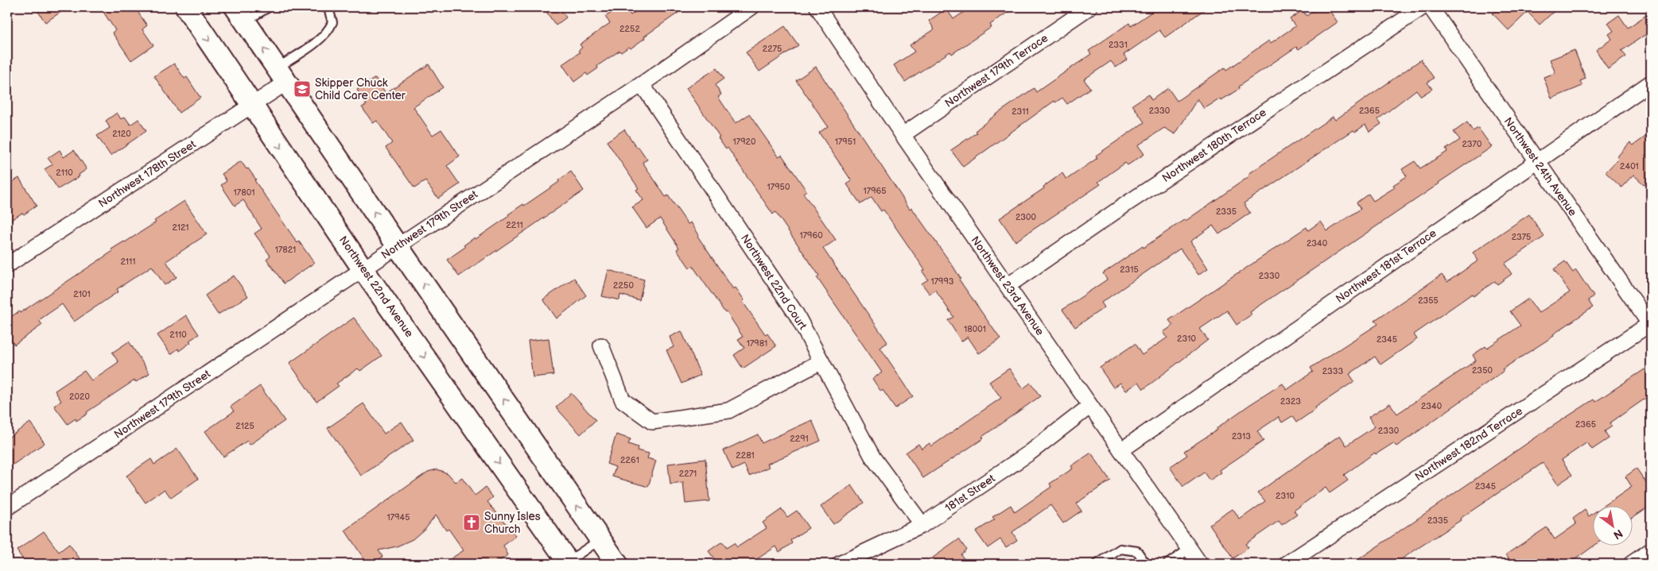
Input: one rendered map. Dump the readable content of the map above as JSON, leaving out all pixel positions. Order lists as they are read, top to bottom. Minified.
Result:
{"streets":{"main road":["Northwest 22nd Avenue"],"street":["Northwest 179th Terrace","Northwest 180th Terrace","Northwest 24th Avenue","Northwest 178th Street","Northwest 179th Street","Northwest 181st Terrace","Northwest 22nd Court","Northwest 23rd Avenue","Northwest 182nd Terrace","181st Street"]},"crossings":[["Northwest 179th Terrace","Northwest 23rd Avenue"],["Northwest 180th Terrace","Northwest 23rd Avenue"],["Northwest 24th Avenue","Northwest 181st Terrace"],["Northwest 24th Avenue","Northwest 182nd Terrace"],["Northwest 178th Street","Northwest 22nd Avenue"],["Northwest 179th Street","Northwest 22nd Court"],["Northwest 179th Street","Northwest 22nd Avenue"],["Northwest 181st Terrace","Northwest 23rd Avenue"],["Northwest 22nd Court","181st Street"],["Northwest 23rd Avenue","181st Street"]],"places":{"school or university":["Skipper Chuck Child Care Center"],"church":["Sunny Isles Church"]},"house_numbers":["2252","2331","2275","2330","2365","2311","2120","17920","17951","2370","2401","2110","17950","17965","17801","2335","2300","2211","2121","17960","2375","2340","17821","2111","2315","2330","17993","2250","2101","2355","18001","2110","2310","2345","17981","2350","2333","2020","2323","2340","2365","2125","2330","2313","2291","2281","2261","2271","2345","2310","17945","2335"],"north":"bottom right"}
